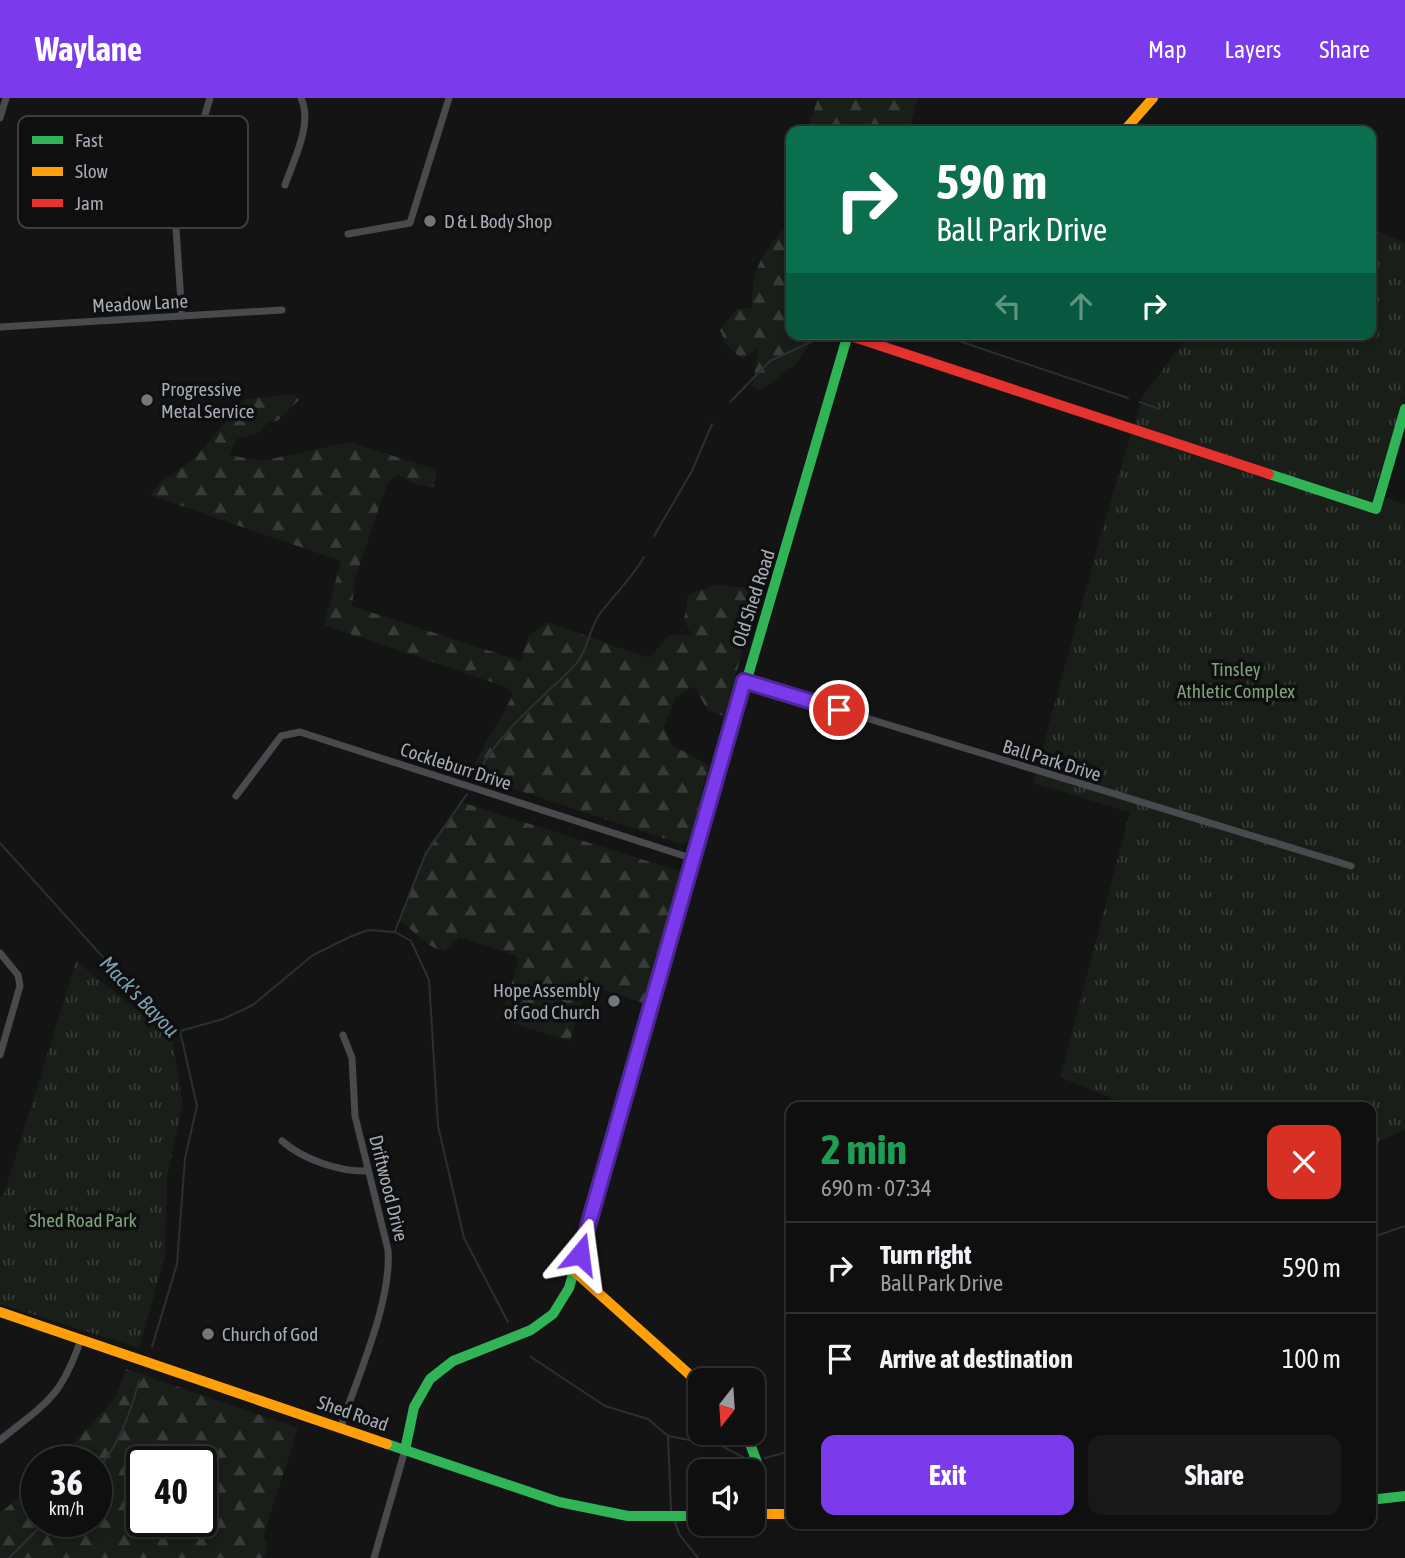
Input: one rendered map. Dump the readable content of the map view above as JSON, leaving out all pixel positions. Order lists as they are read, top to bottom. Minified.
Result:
{"streets":{"street":["Meadow Lane","Old Shed Road","Ball Park Drive","Cockleburr Drive","Driftwood Drive","Shed Road"]},"crossings":[["Old Shed Road","Ball Park Drive"],["Old Shed Road","Cockleburr Drive"],["Old Shed Road","Shed Road"],["Driftwood Drive","Shed Road"]],"water":["Mack's Bayou"],"parks":["Tinsley Athletic Complex","Shed Road Park"],"places":["D & L Body Shop","Progressive Metal Service","Hope Assembly of God Church","Church of God"],"legend":["Fast","Slow","Jam"],"north":"bottom","page":{"header":"Waylane","nav":["Map","Layers","Share"],"turn":["590 m","Ball Park Drive"],"heading":["2 min","690 m · 07:34"],"list":[{"name":"Turn right","note":"Ball Park Drive","value":"590 m"},{"name":"Arrive at destination","value":"100 m"}],"buttons":["Exit","Share"],"speed":"36 km/h","limit":"40"}}
